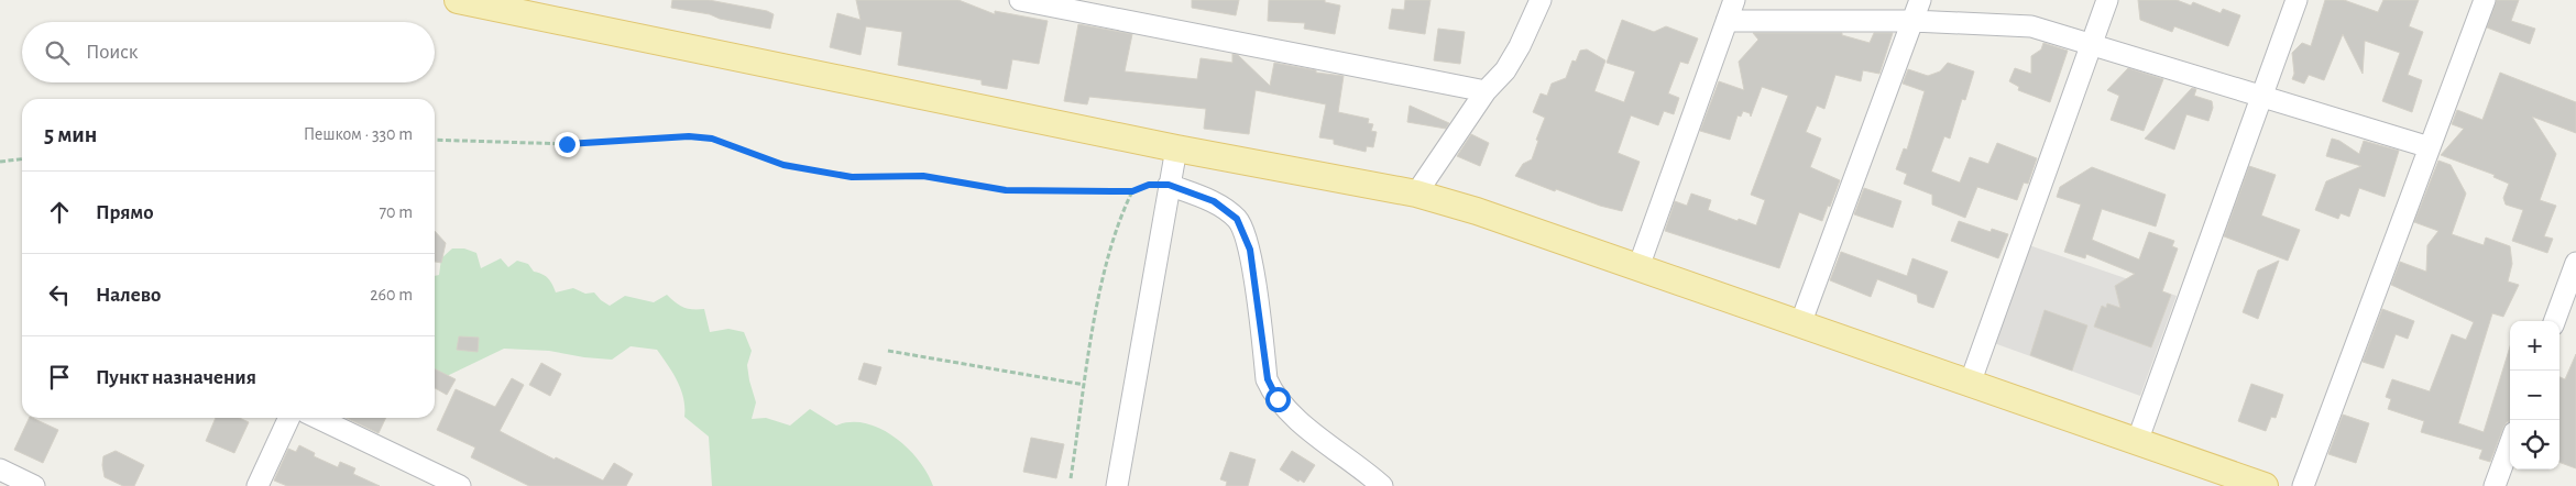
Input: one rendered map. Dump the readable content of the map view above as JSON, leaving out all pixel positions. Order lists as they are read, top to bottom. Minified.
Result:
{"page":{"search":"Поиск","heading":["5 мин","Пешком · 330 m"],"list":[["Прямо","70 m"],["Налево","260 m"],"Пункт назначения"],"map_buttons":["+","−"]}}
